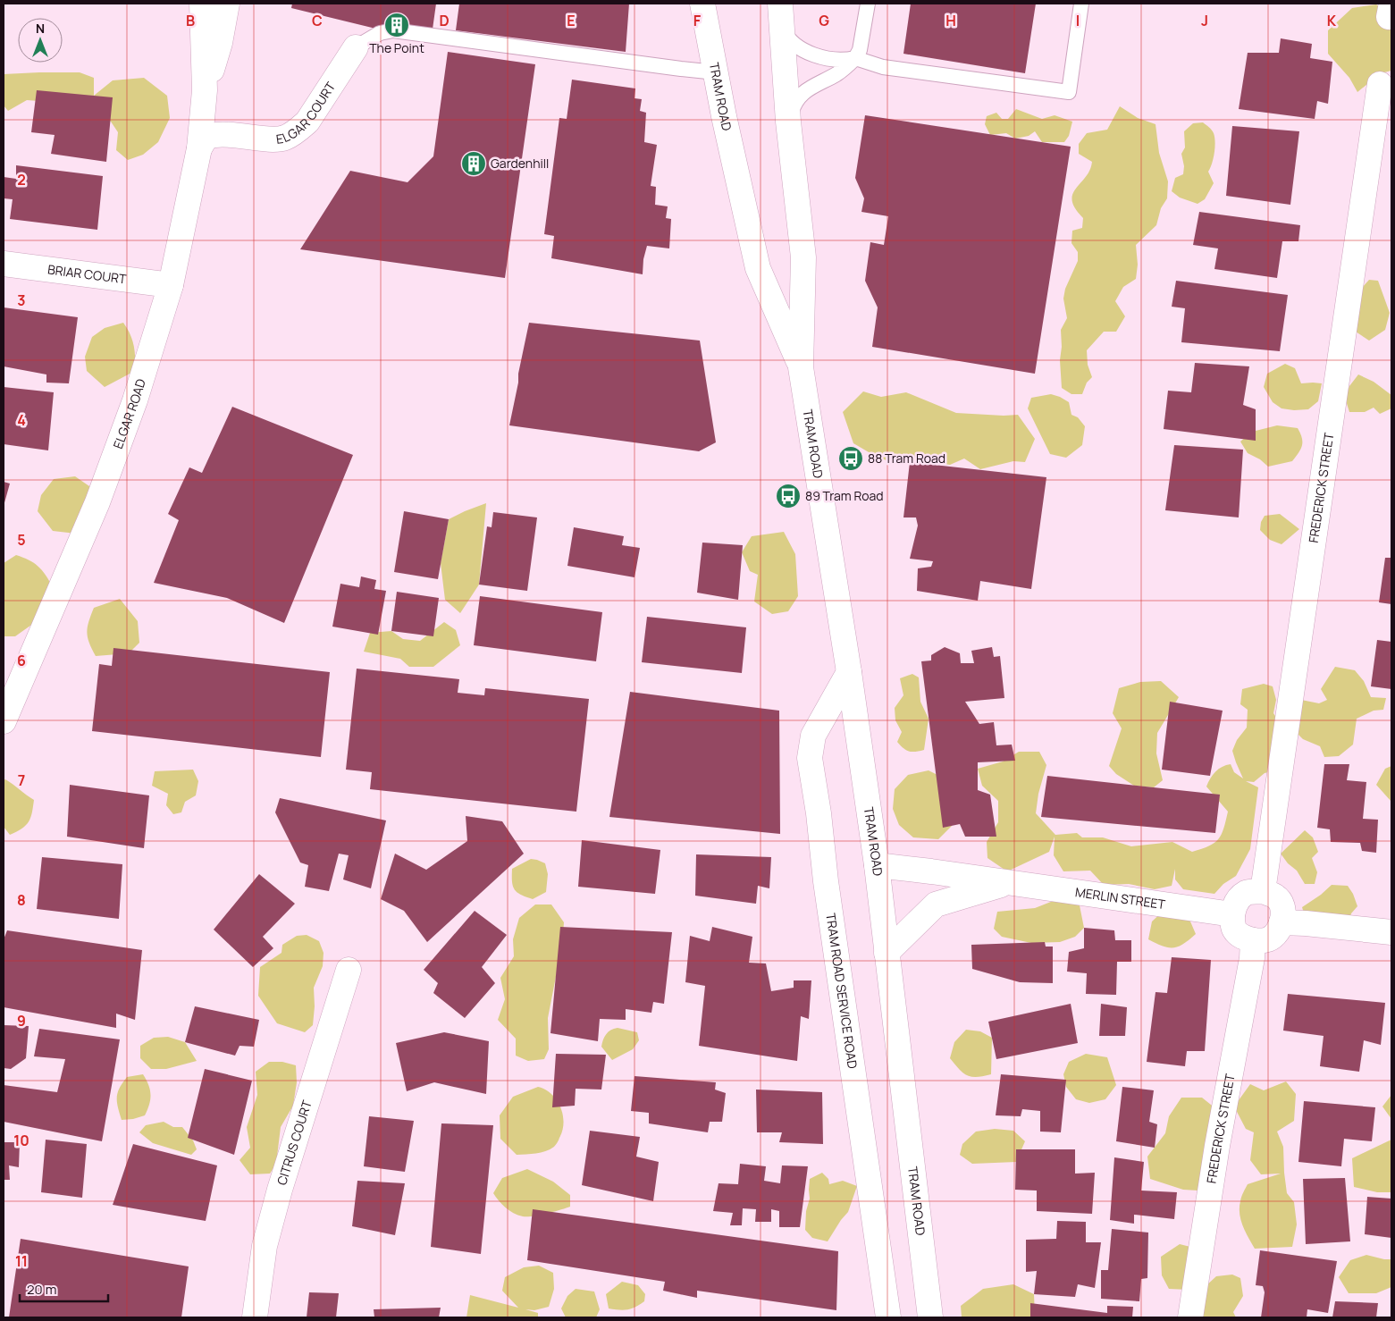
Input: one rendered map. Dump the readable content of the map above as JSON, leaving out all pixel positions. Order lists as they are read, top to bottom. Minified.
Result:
{"streets":{"street":["TRAM ROAD","ELGAR COURT","BRIAR COURT","ELGAR ROAD","FREDERICK STREET","MERLIN STREET","TRAM ROAD SERVICE ROAD","CITRUS COURT"]},"crossings":[["TRAM ROAD","MERLIN STREET"],["TRAM ROAD","TRAM ROAD SERVICE ROAD"],["ELGAR COURT","ELGAR ROAD"],["BRIAR COURT","ELGAR ROAD"],["FREDERICK STREET","MERLIN STREET"]],"places":{"building":["The Point","Gardenhill"],"bus stop":["88 Tram Road","89 Tram Road"]},"scale_bar":"20 m","north":"top","grid":{"columns":["B","C","D","E","F","G","H","I","J","K"],"rows":["2","3","4","5","6","7","8","9","10","11"]}}
